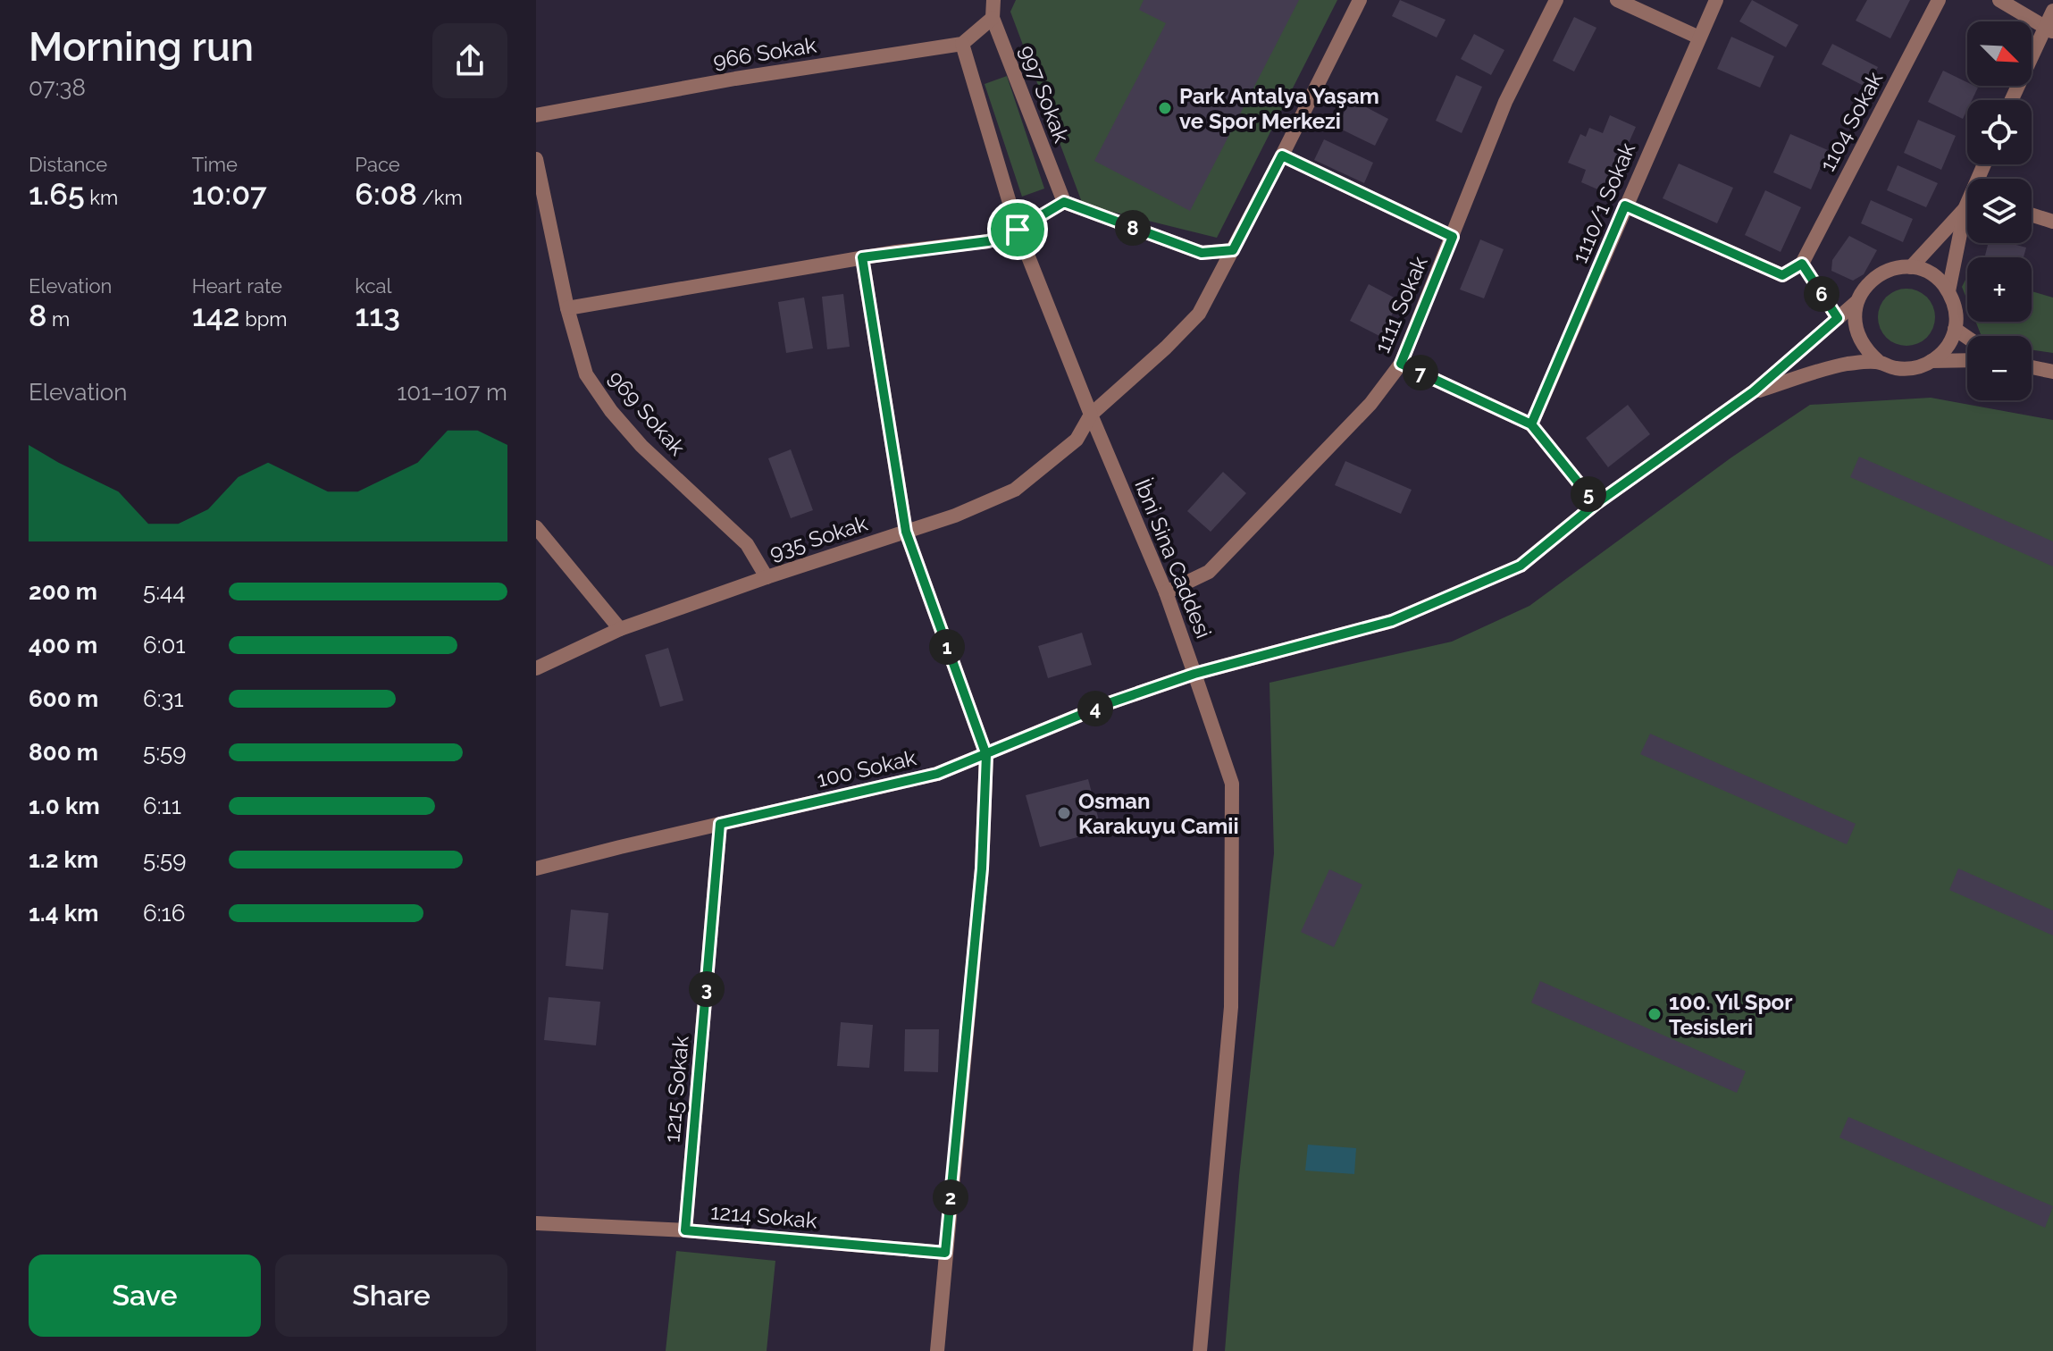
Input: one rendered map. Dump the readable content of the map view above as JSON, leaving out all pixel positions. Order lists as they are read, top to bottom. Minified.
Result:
{"streets":{"street":["966 Sokak","997 Sokak","1104 Sokak","1110/1 Sokak","1111 Sokak","969 Sokak","935 Sokak","İbni Sina Caddesi","100 Sokak","1215 Sokak","1214 Sokak"]},"crossings":[["1111 Sokak","İbni Sina Caddesi"],["969 Sokak","935 Sokak"],["935 Sokak","İbni Sina Caddesi"],["İbni Sina Caddesi","100 Sokak"],["100 Sokak","1215 Sokak"],["1215 Sokak","1214 Sokak"]],"places":["Park Antalya Yaşam ve Spor Merkezi","Osman Karakuyu Camii","100. Yıl Spor Tesisleri"],"north":"bottom right","page":{"heading":["Morning run","07:38"],"map_buttons":["+","−"],"stats":[["Distance","1.65 km"],["Time","10:07"],["Pace","6:08 /km"],["Elevation","8 m"],["Heart rate","142 bpm"],["kcal","113"]],"pins":["8","6","7","5","1","4","3","2"],"chart":["Elevation","101–107 m"],"list":[{"name":"200 m","note":"5:44"},{"name":"400 m","note":"6:01"},{"name":"600 m","note":"6:31"},{"name":"800 m","note":"5:59"},{"name":"1.0 km","note":"6:11"},{"name":"1.2 km","note":"5:59"},{"name":"1.4 km","note":"6:16"}],"buttons":["Save","Share"]}}
